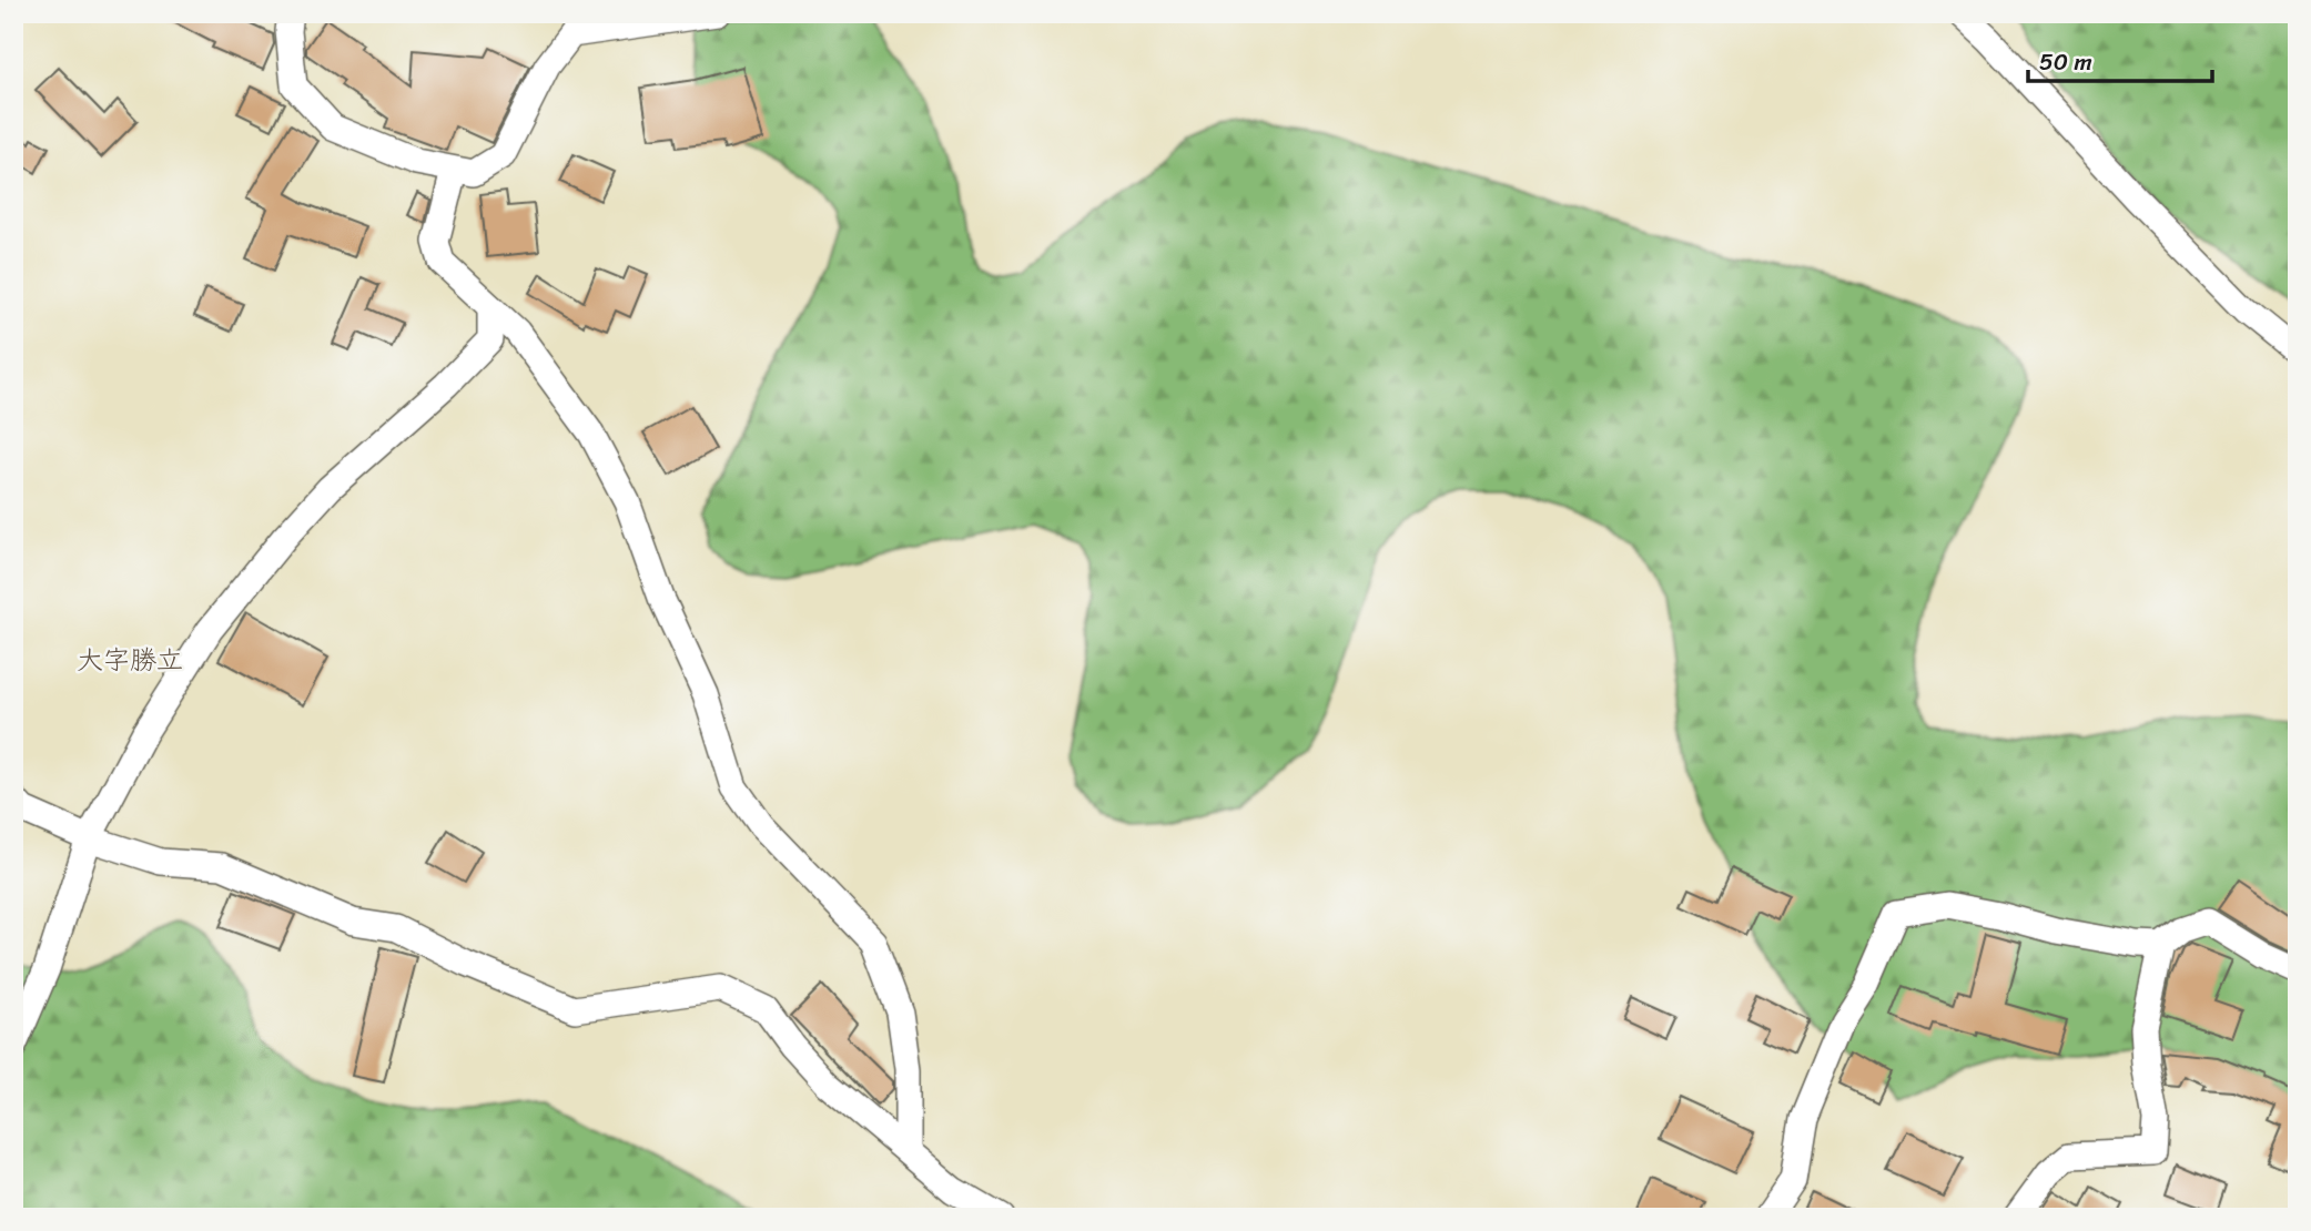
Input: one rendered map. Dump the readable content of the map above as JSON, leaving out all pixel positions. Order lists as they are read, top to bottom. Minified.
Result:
{"districts":["大字勝立"],"scale_bar":"50 m"}
